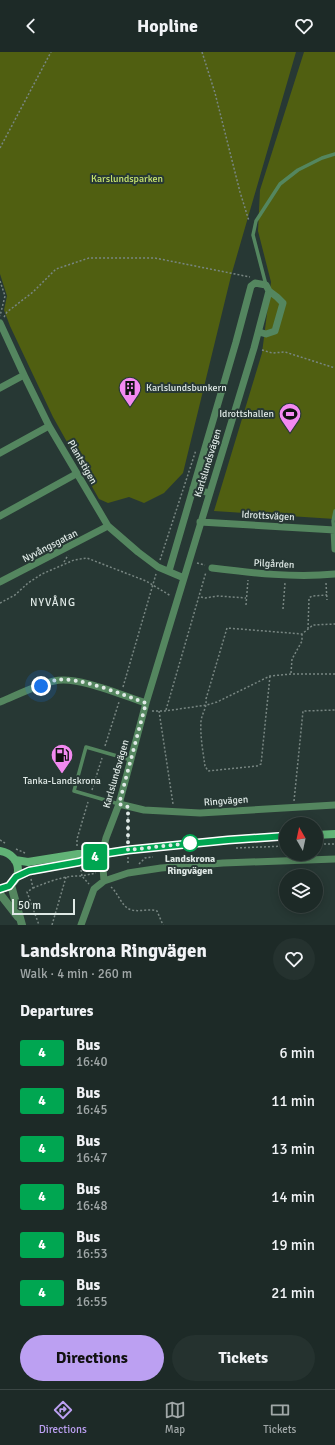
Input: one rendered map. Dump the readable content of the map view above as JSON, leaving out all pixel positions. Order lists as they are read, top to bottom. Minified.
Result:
{"streets":{"street":["Plantstigen","Karlslundsvägen","Idrottsvägen","Nyvångsgatan","Pilgården","Ringvägen"]},"crossings":[["Plantstigen","Karlslundsvägen"],["Plantstigen","Nyvångsgatan"],["Karlslundsvägen","Idrottsvägen"],["Karlslundsvägen","Ringvägen"]],"districts":["NYVÅNG"],"parks":["Karslundsparken"],"places":{"building":["Karlslundsbunkern"],"sports":["Idrottshallen"],"fuel station":["Tanka-Landskrona"],"other":["Landskrona Ringvägen"]},"lines":["bus line 4"],"scale_bar":"50 m","north":"top","page":{"header":"Hopline","on_map":"4","scale":"50 m","heading":[["Landskrona Ringvägen","Walk · 4 min · 260 m"],"Departures"],"list":[{"mark":"4","name":"Bus","note":"16:40","value":"6 min"},{"mark":"4","name":"Bus","note":"16:45","value":"11 min"},{"mark":"4","name":"Bus","note":"16:47","value":"13 min"},{"mark":"4","name":"Bus","note":"16:48","value":"14 min"},{"mark":"4","name":"Bus","note":"16:53","value":"19 min"},{"mark":"4","name":"Bus","note":"16:55","value":"21 min"}],"buttons":["Directions","Tickets"],"tabs":["Directions","Map","Tickets"]}}
